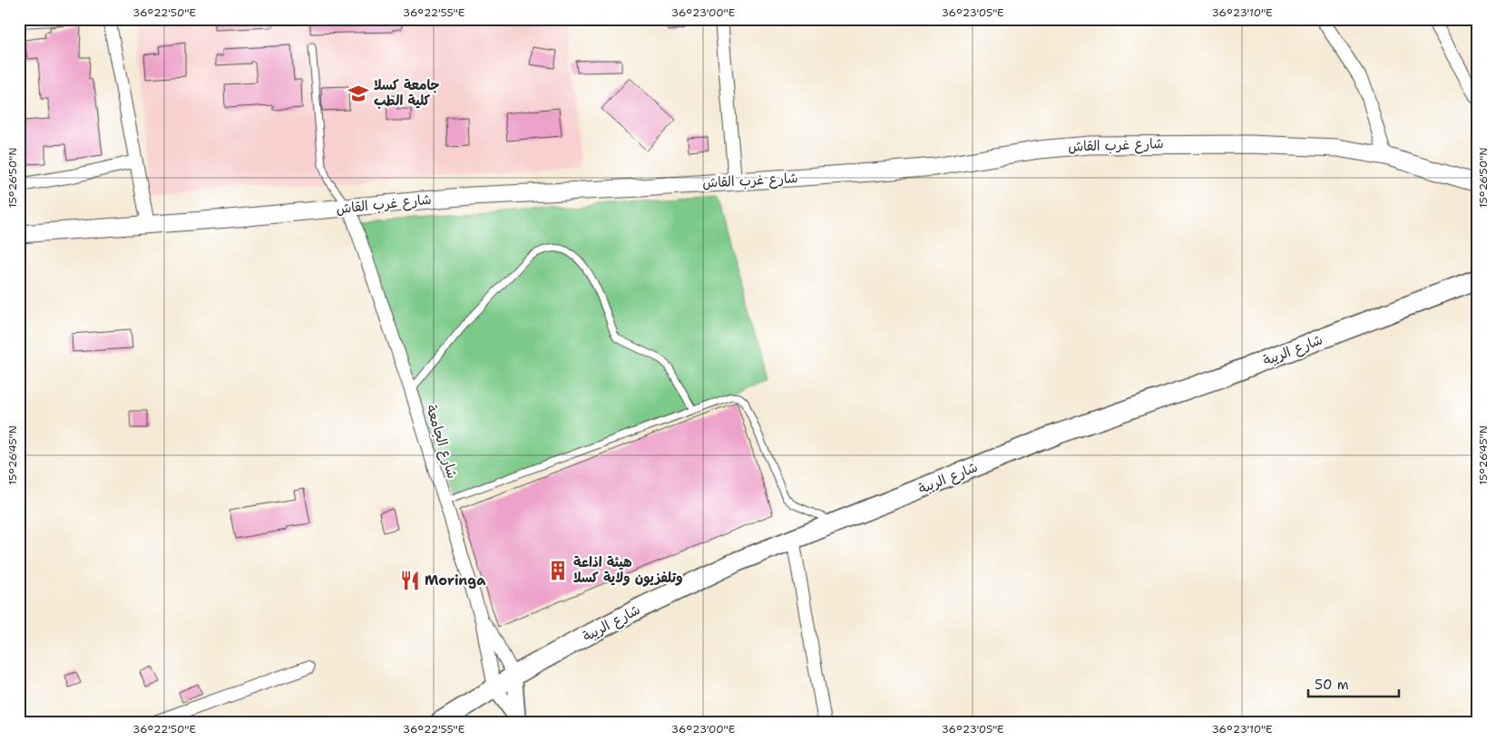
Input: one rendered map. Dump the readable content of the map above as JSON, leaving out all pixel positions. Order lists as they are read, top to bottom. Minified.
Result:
{"streets":{"main road":["شارع غرب القاش","شارع الريبة"],"street":["شارع الجامعة"]},"crossings":[["شارع غرب القاش","شارع الجامعة"],["شارع الريبة","شارع الجامعة"]],"places":{"school or university":["جامعة كسلا كلية الطب"],"building":["هيئة اذاعة وتلفزيون ولاية كسلا"],"restaurant":["Moringa"]},"scale_bar":"50 m","coordinates":["36°22'50\"E","36°22'55\"E","36°23'00\"E","36°23'05\"E","36°23'10\"E","15°26'50\"N","15°26'45\"N"]}
